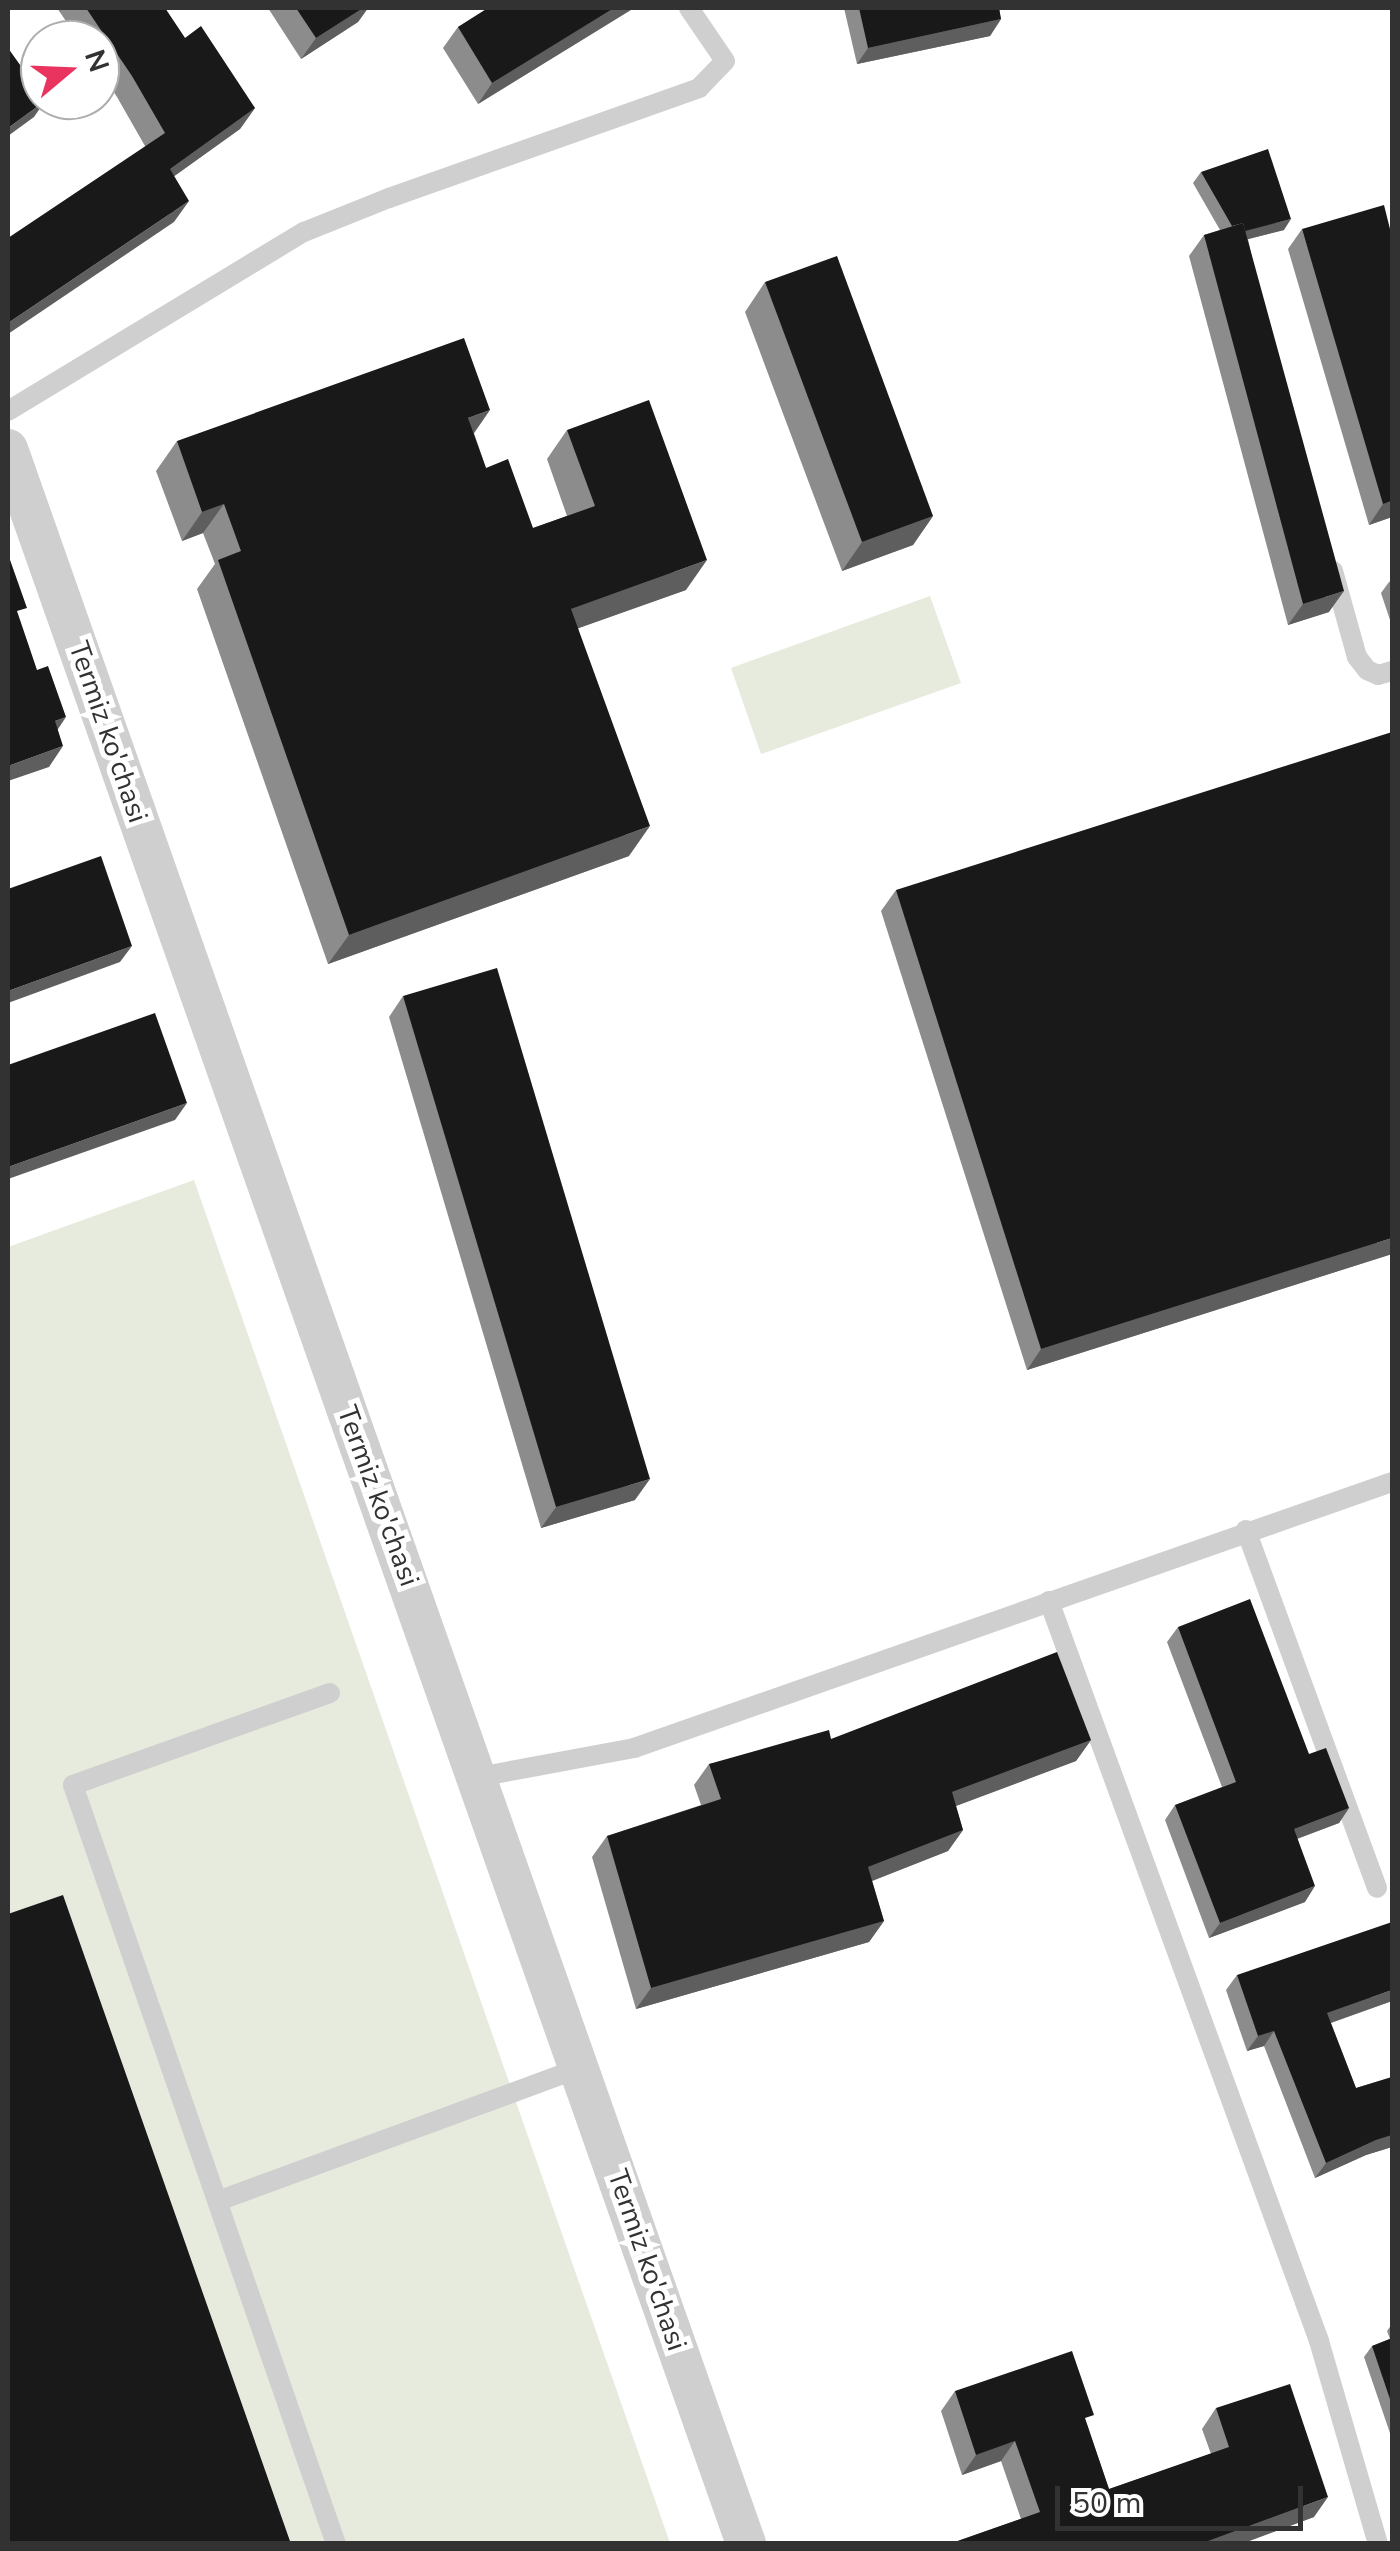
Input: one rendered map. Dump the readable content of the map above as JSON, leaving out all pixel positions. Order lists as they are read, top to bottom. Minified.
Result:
{"streets":{"street":["Termiz ko'chasi"]},"scale_bar":"50 m","north":"right"}
